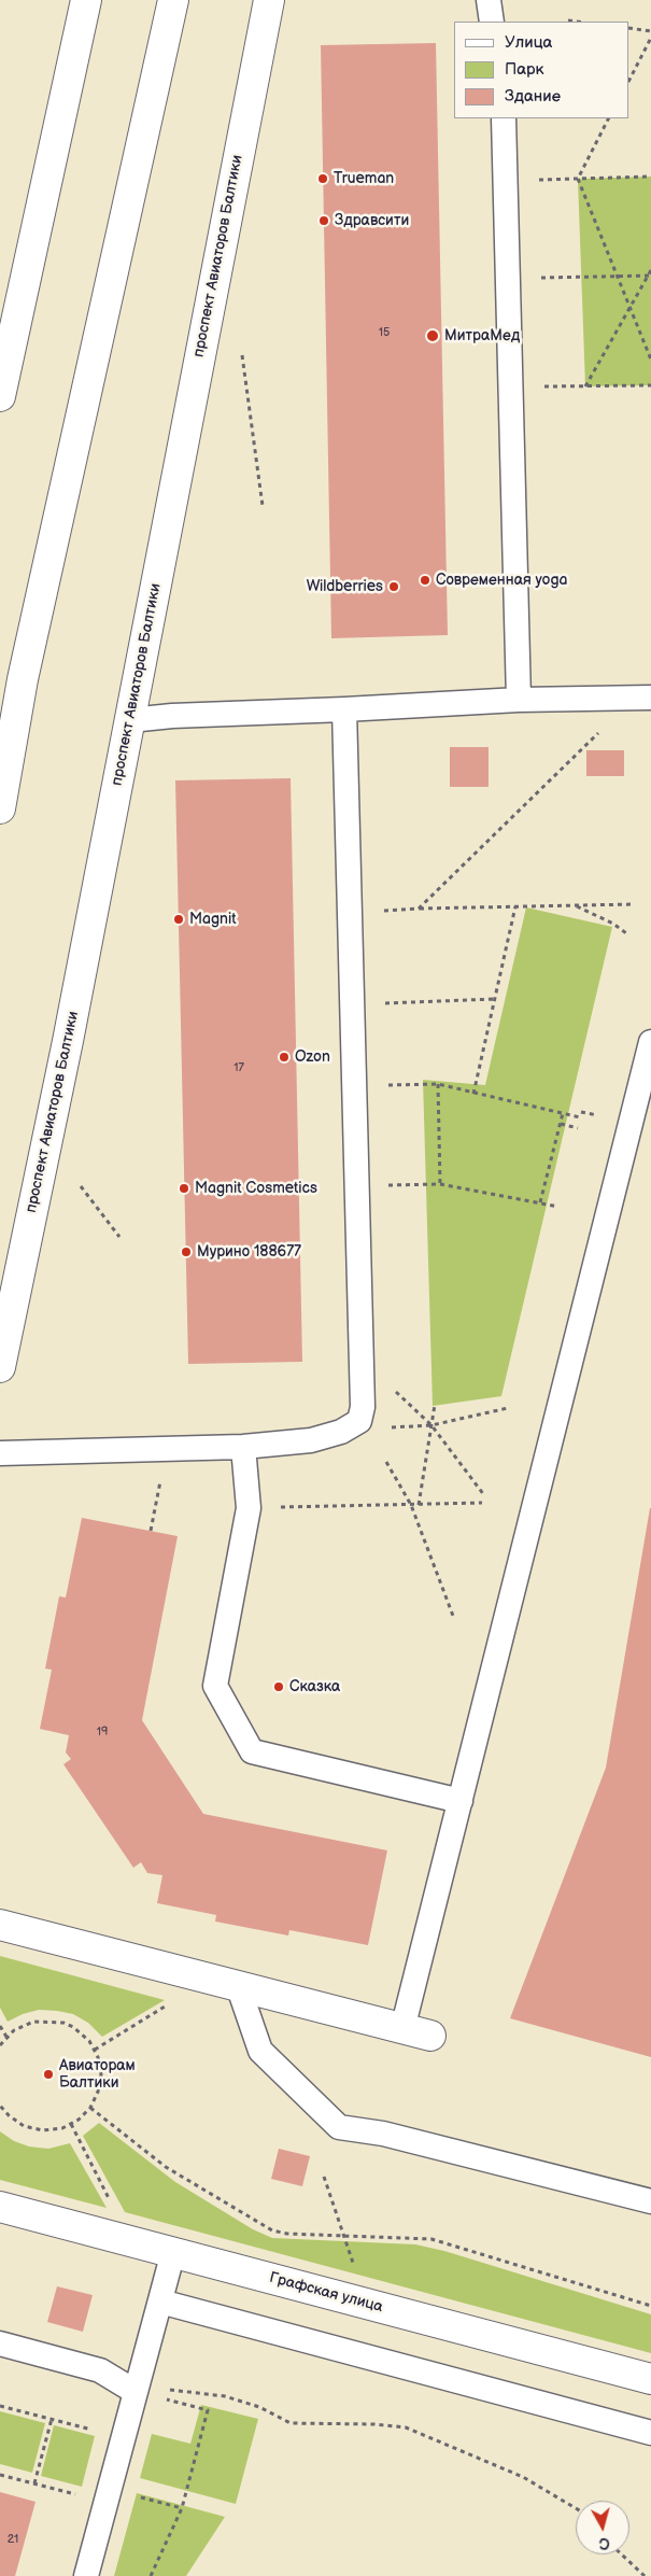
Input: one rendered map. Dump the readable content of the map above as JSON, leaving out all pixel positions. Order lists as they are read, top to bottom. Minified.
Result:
{"streets":{"street":["проспект Авиаторов Балтики","Графская улица"]},"places":["Trueman","Здравсити","МитраМед","Современная yoga","Wildberries","Magnit","Ozon","Magnit Cosmetics","Мурино 188677","Сказка","Авиаторам Балтики"],"house_numbers":["15","17","19","21"],"legend":["Улица","Парк","Здание"],"north":"bottom"}
